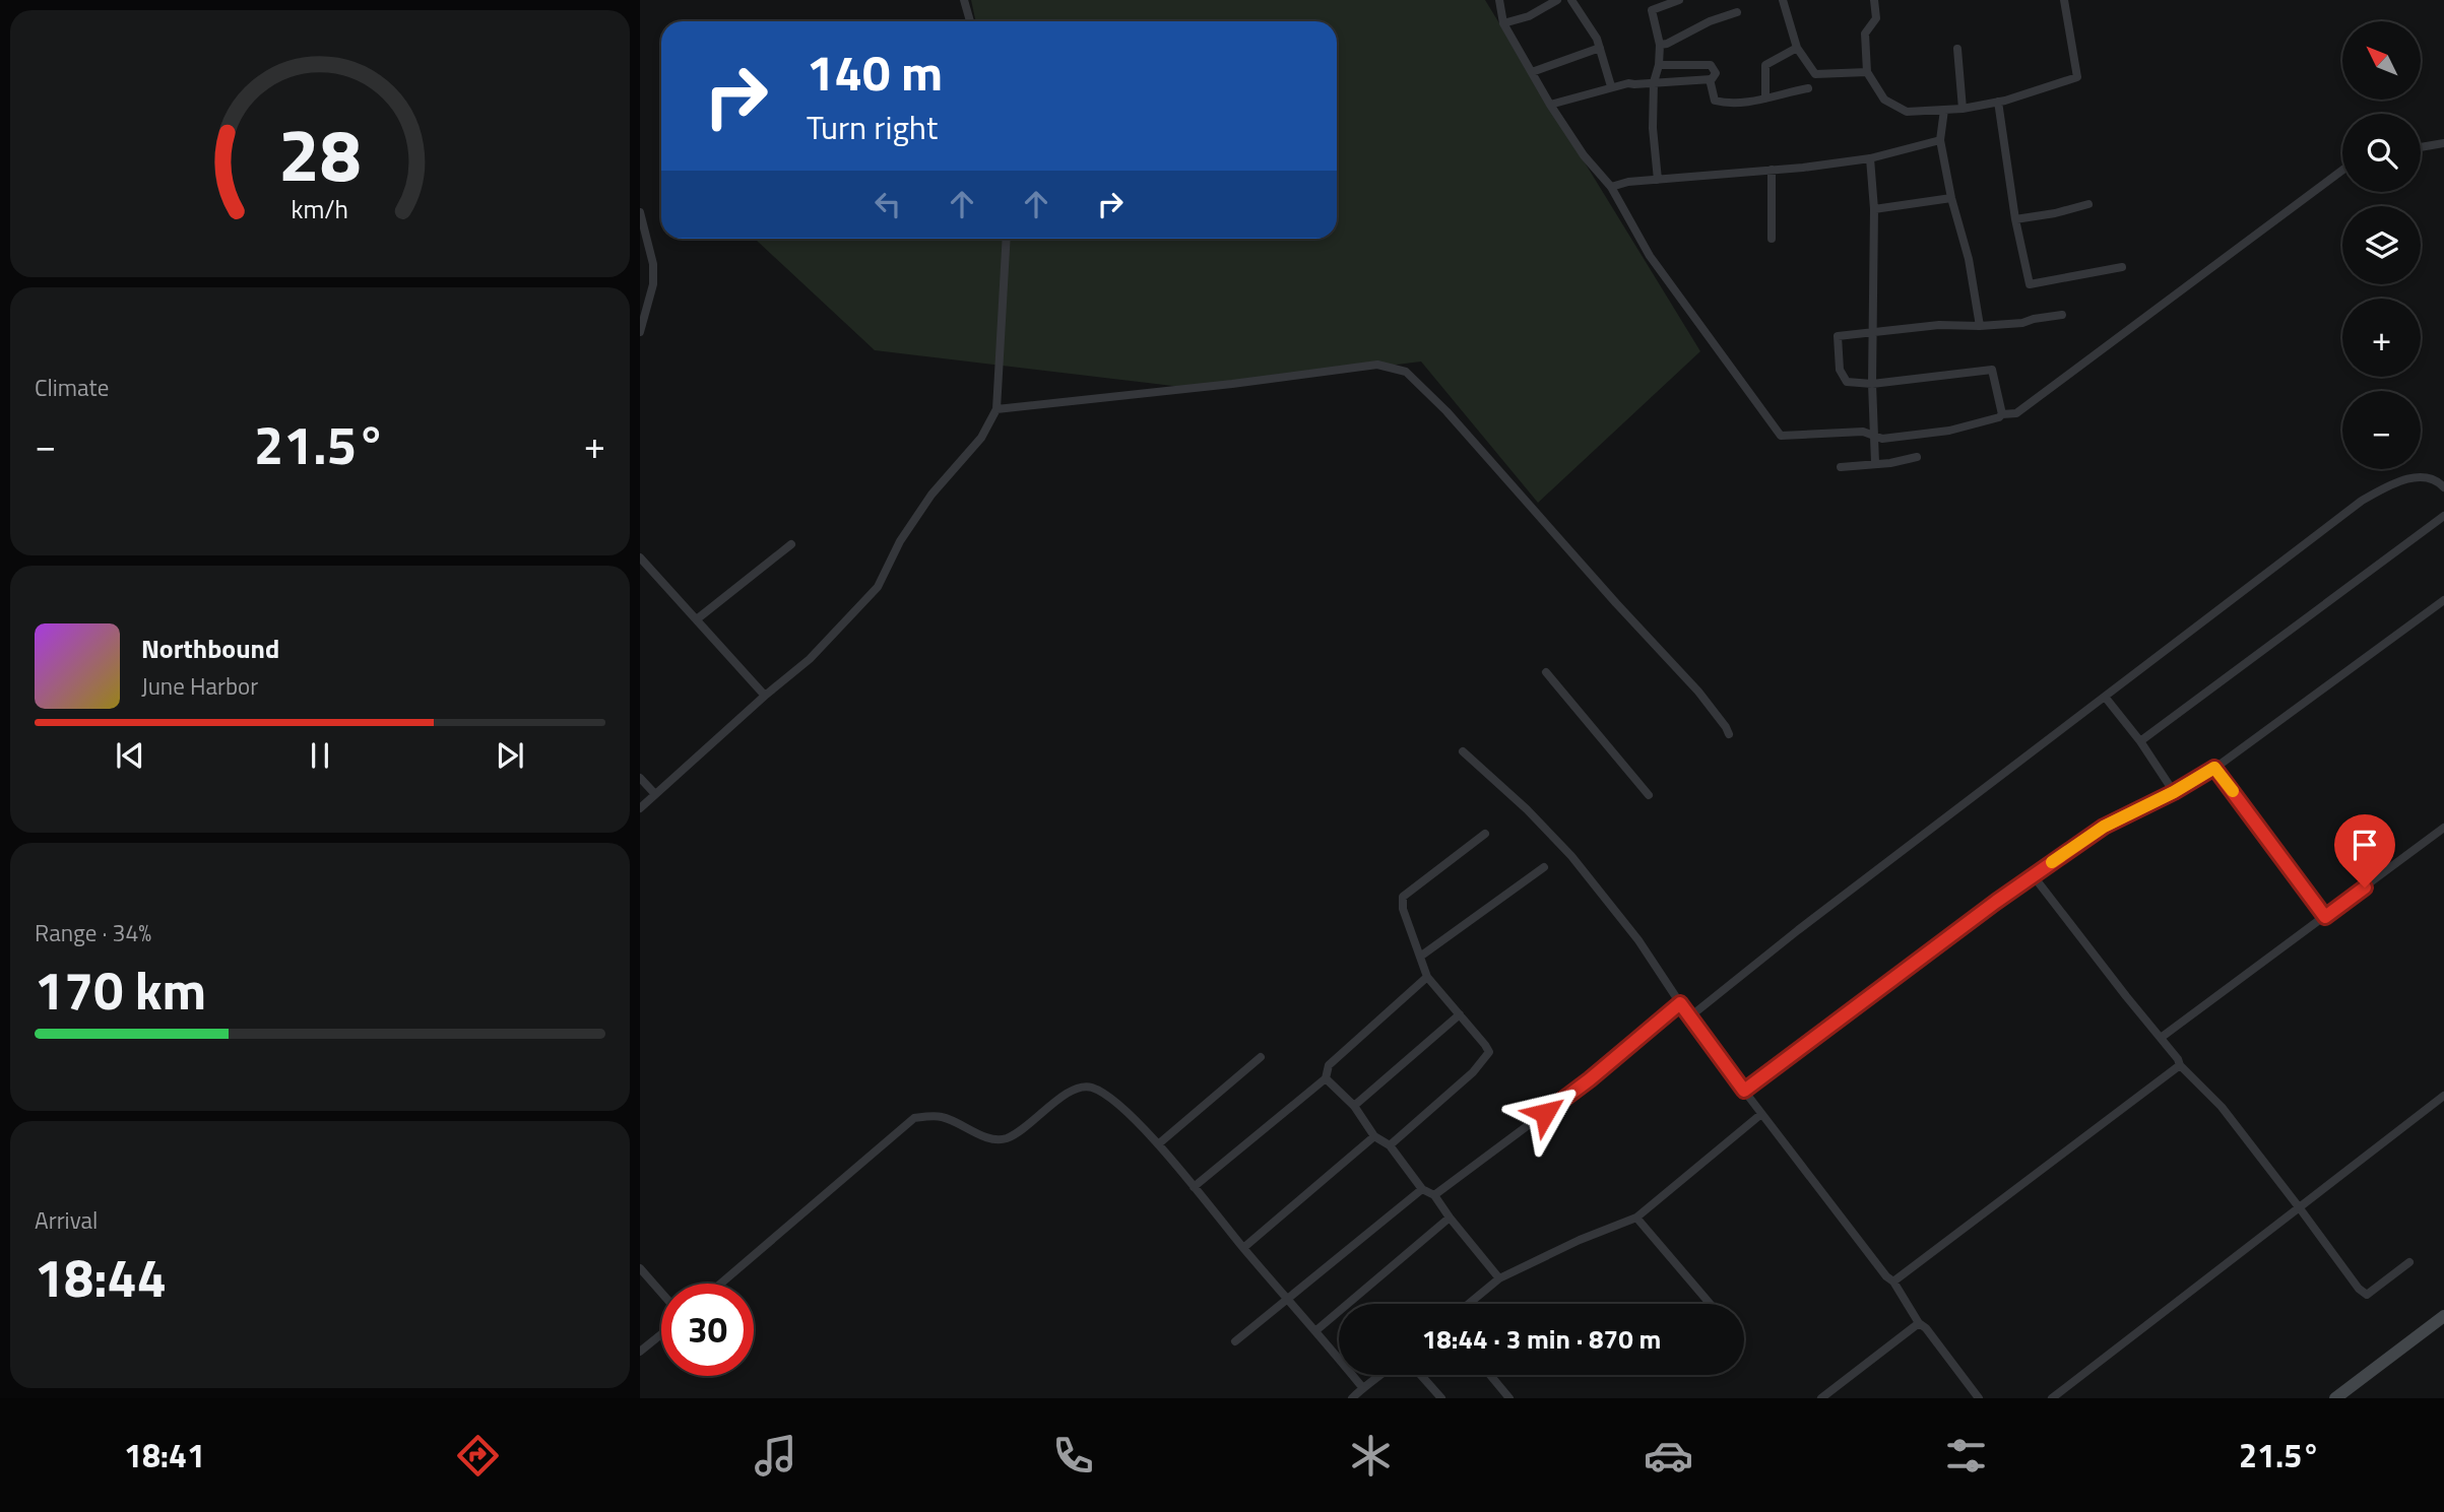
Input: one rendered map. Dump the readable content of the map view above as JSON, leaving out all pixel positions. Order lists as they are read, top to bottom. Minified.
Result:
{"north":"top left","page":{"map_buttons":["+","−"],"turn":["140 m","Turn right"],"tile":["Climate",["Range · 34%","170 km"],["Arrival","18:44"]],"heat":["−","21.5°","+"],"song":["Northbound","June Harbor"],"limit":"30","trip":"18:44 · 3 min · 870 m","tabs":["18:41","21.5°"],"gauge":["28","km/h"]}}
